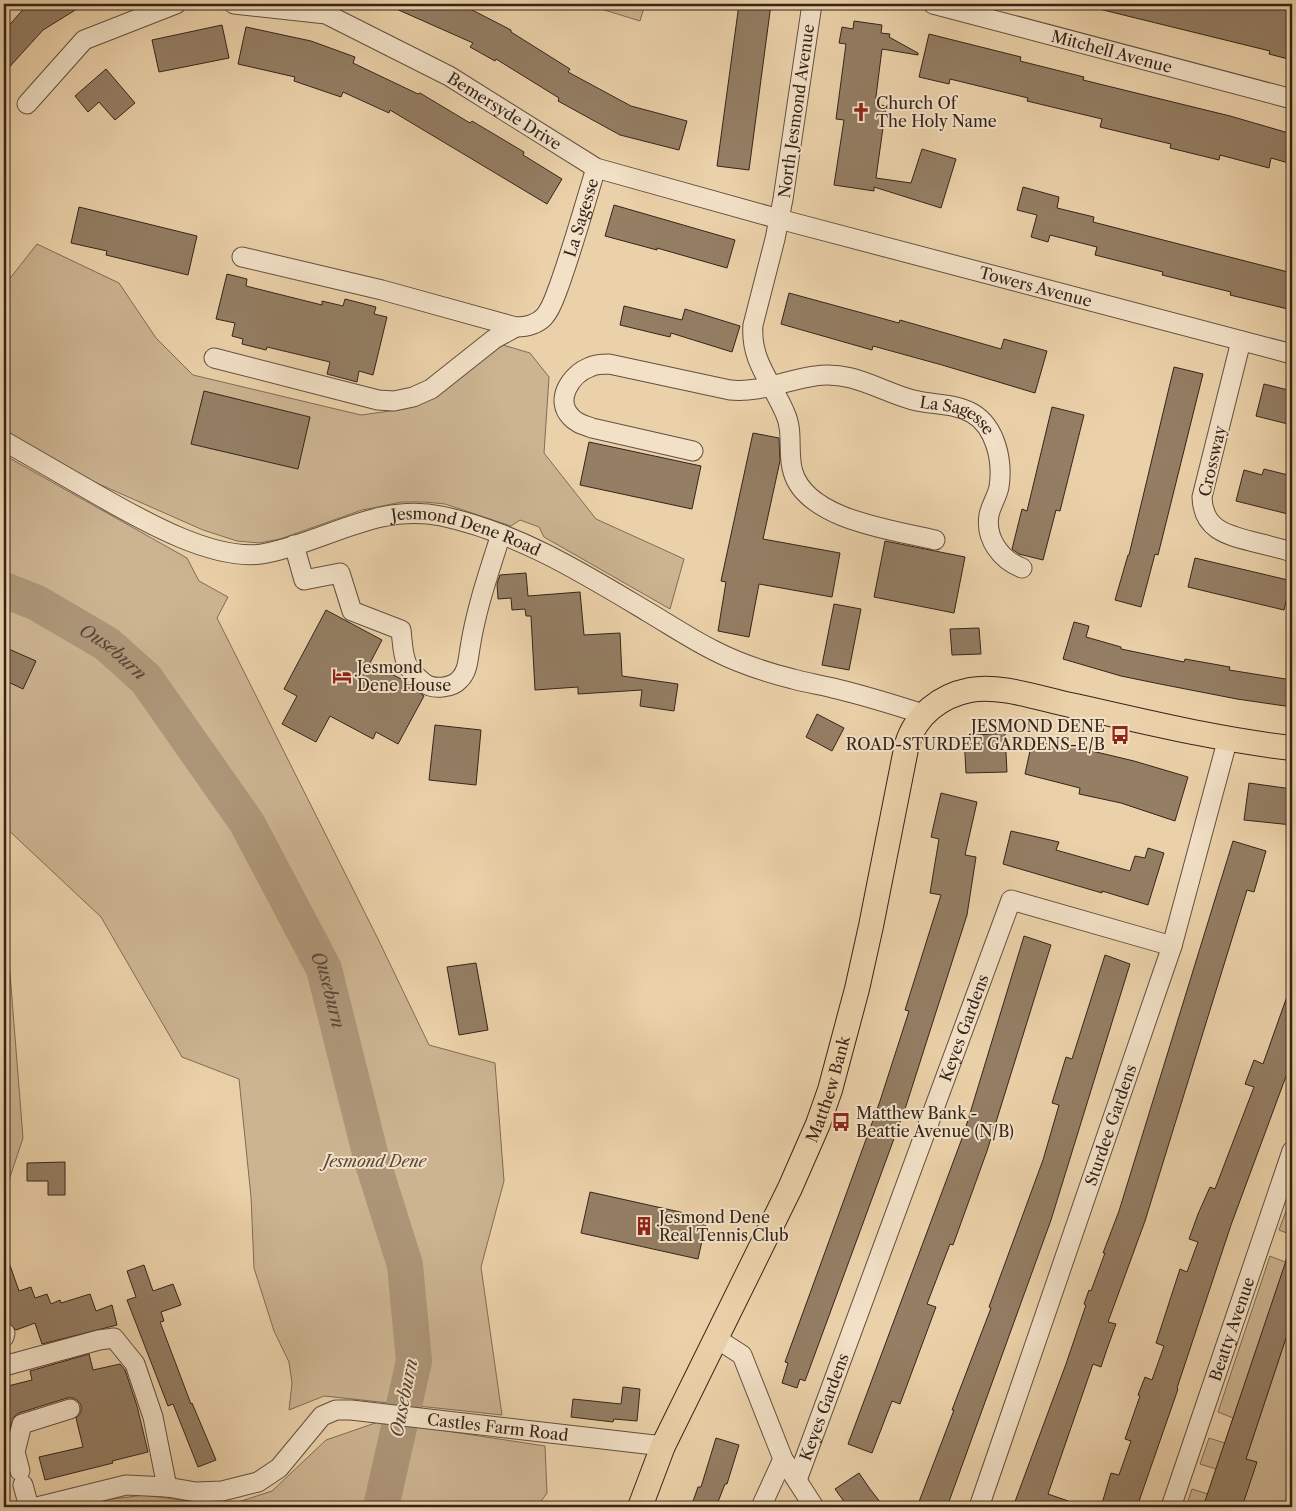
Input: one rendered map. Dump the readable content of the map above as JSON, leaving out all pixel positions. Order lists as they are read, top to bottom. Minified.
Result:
{"streets":{"main road":["Matthew Bank"],"street":["Mitchell Avenue","Bemersyde Drive","North Jesmond Avenue","La Sagesse","Towers Avenue","Crossway","Jesmond Dene Road","Keyes Gardens","Sturdee Gardens","Beatty Avenue","Castles Farm Road"]},"crossings":[["Bemersyde Drive","North Jesmond Avenue"],["Bemersyde Drive","La Sagesse"],["Bemersyde Drive","Towers Avenue"],["North Jesmond Avenue","Towers Avenue"],["Towers Avenue","Crossway"],["Jesmond Dene Road","Matthew Bank"],["Keyes Gardens","Sturdee Gardens"],["Matthew Bank","Sturdee Gardens"],["Matthew Bank","Castles Farm Road"]],"water":["Ouseburn"],"parks":["Jesmond Dene"],"places":{"church":["Church Of The Holy Name"],"hotel":["Jesmond Dene House"],"bus stop":["JESMOND DENE ROAD-STURDEE GARDENS-E/B","Matthew Bank - Beattie Avenue (N/B)"],"building":["Jesmond Dene Real Tennis Club"]}}
